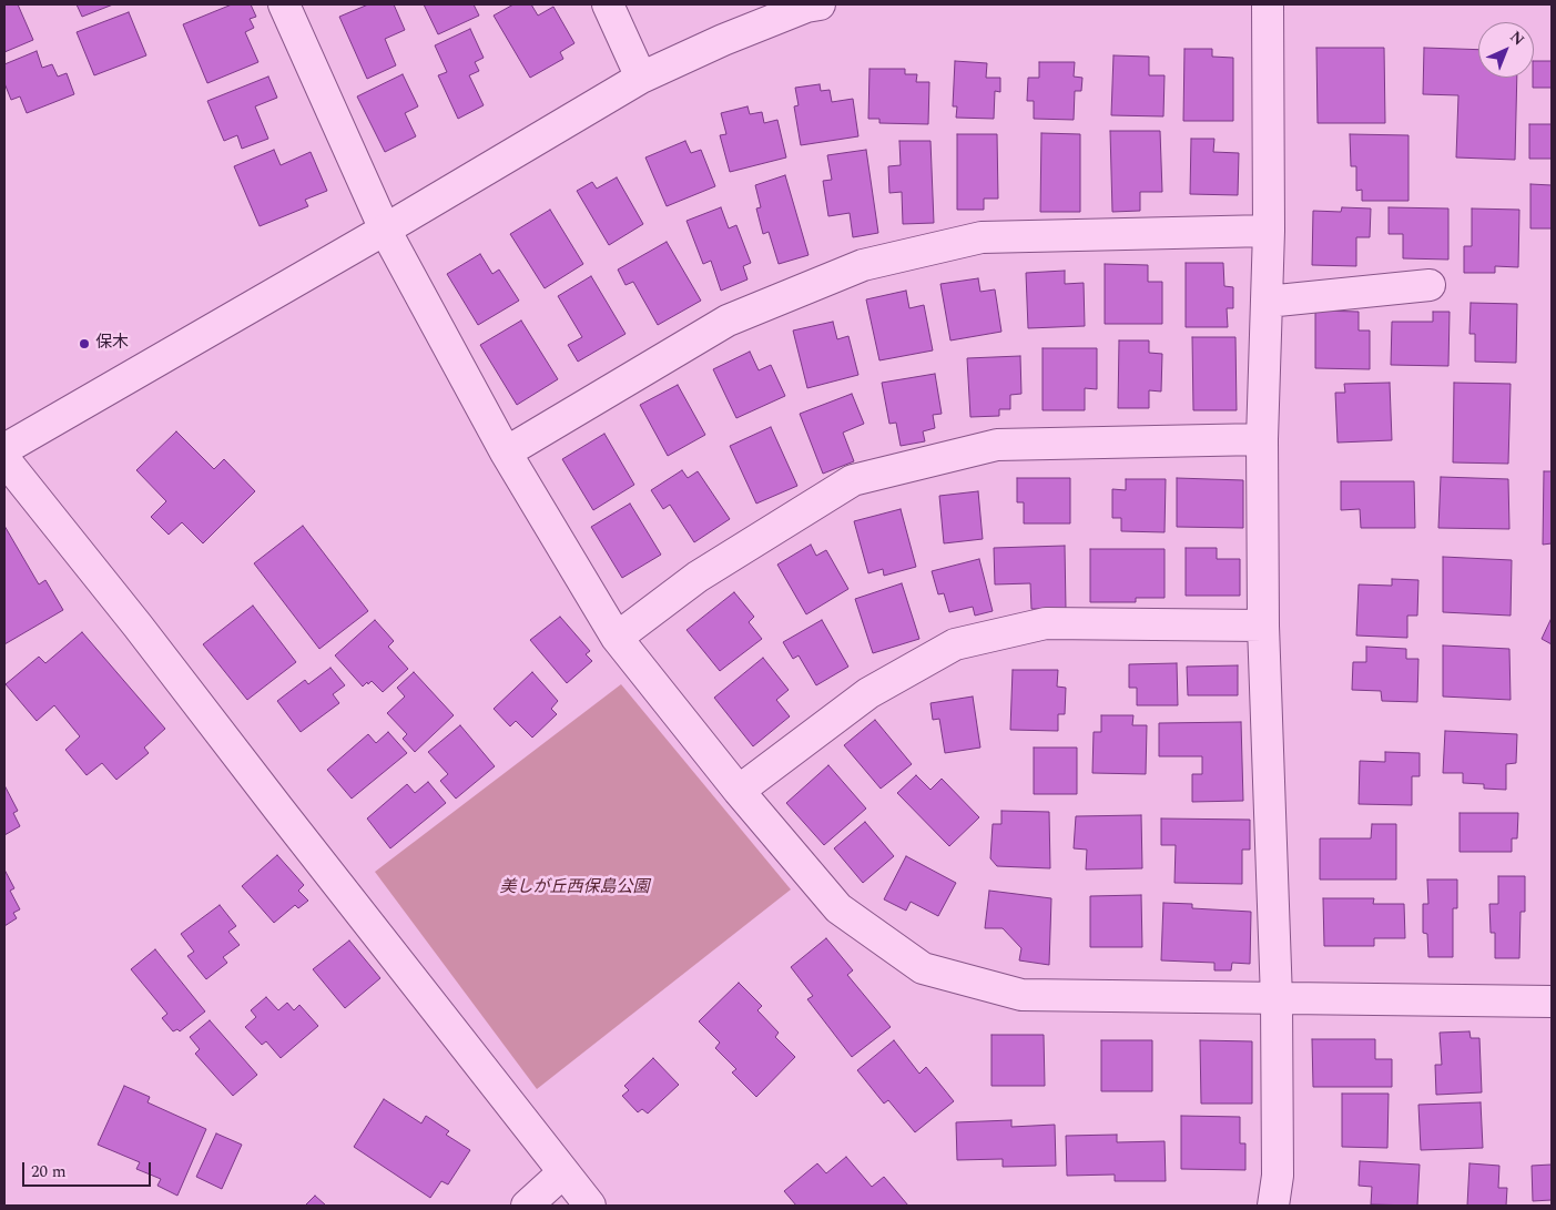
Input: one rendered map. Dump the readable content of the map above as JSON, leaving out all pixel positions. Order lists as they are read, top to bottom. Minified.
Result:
{"parks":["美しが丘西保島公園"],"places":["保木"],"scale_bar":"20 m","north":"top right"}
